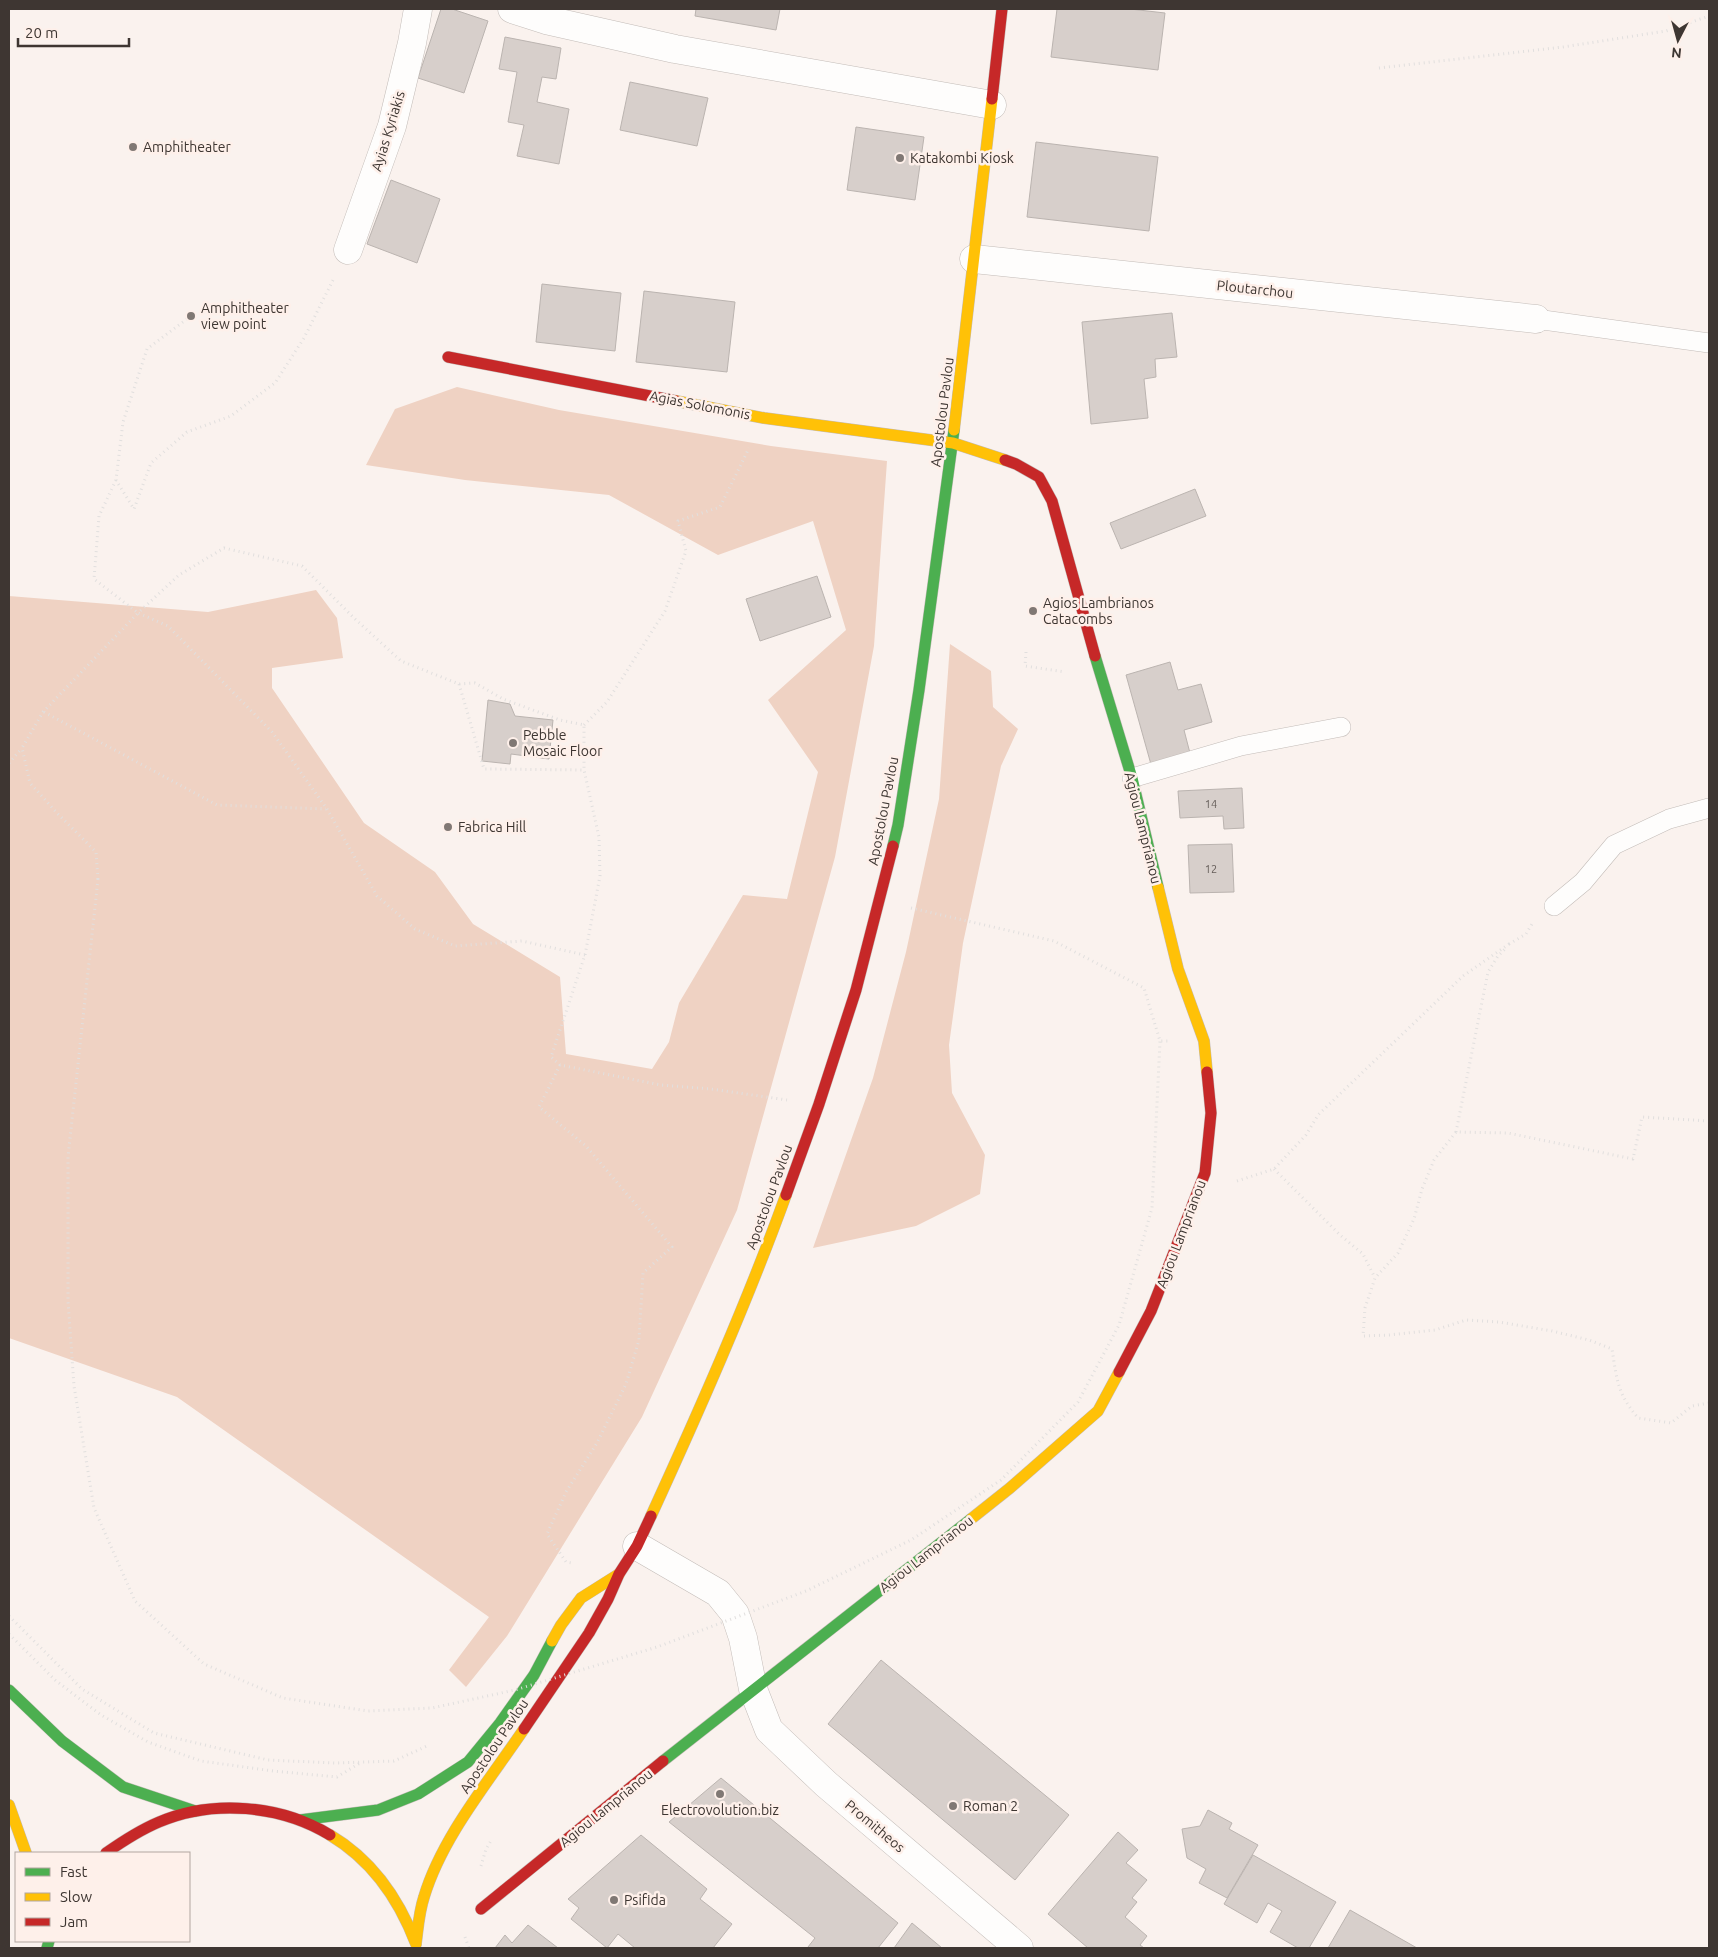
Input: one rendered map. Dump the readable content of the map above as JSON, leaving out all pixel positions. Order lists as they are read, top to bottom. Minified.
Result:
{"streets":{"main road":["Agias Solomonis","Apostolou Pavlou","Agiou Lamprianou"],"street":["Ayias Kyriakis","Ploutarchou","Promitheos"]},"crossings":[["Ploutarchou","Apostolou Pavlou"],["Agias Solomonis","Apostolou Pavlou"],["Agias Solomonis","Agiou Lamprianou"],["Apostolou Pavlou","Agiou Lamprianou"],["Agiou Lamprianou","Promitheos"]],"places":["Amphitheater","Katakombi Kiosk","Amphitheater view point","Agios Lambrianos Catacombs","Pebble Mosaic Floor","Fabrica Hill","Electrovolution.biz","Roman 2","Psifida"],"house_numbers":["14","12"],"legend":["Fast","Slow","Jam"],"scale_bar":"20 m","north":"bottom"}
